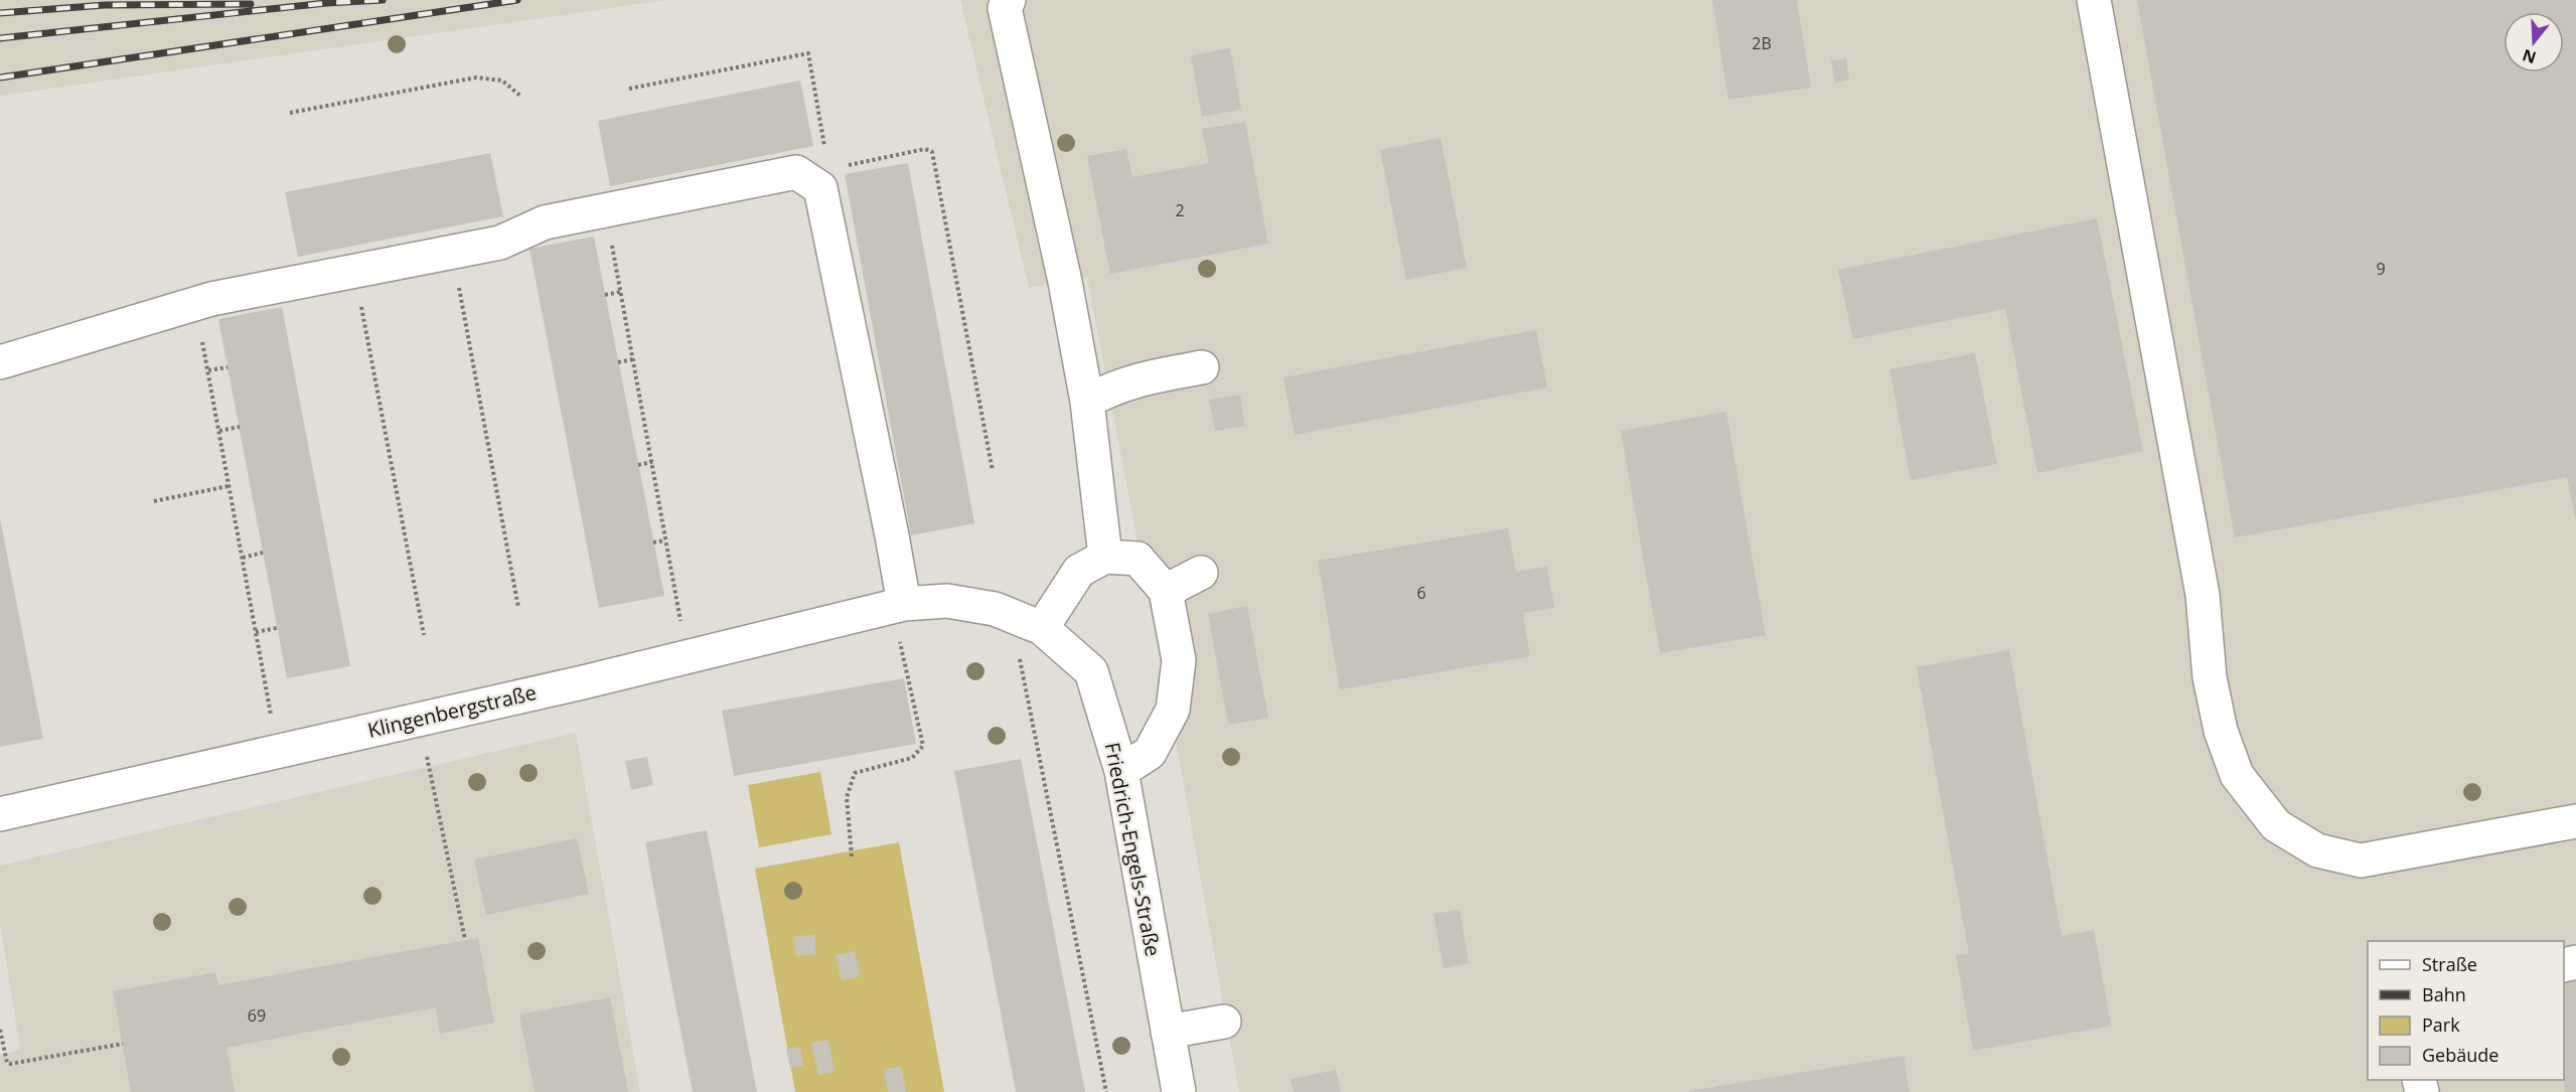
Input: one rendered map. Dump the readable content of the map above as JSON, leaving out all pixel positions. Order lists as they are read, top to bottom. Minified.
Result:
{"streets":{"street":["Klingenbergstraße","Friedrich-Engels-Straße"]},"crossings":[["Klingenbergstraße","Friedrich-Engels-Straße"]],"house_numbers":["2B","2","9","6","69"],"legend":["Straße","Bahn","Park","Gebäude"],"north":"bottom"}
